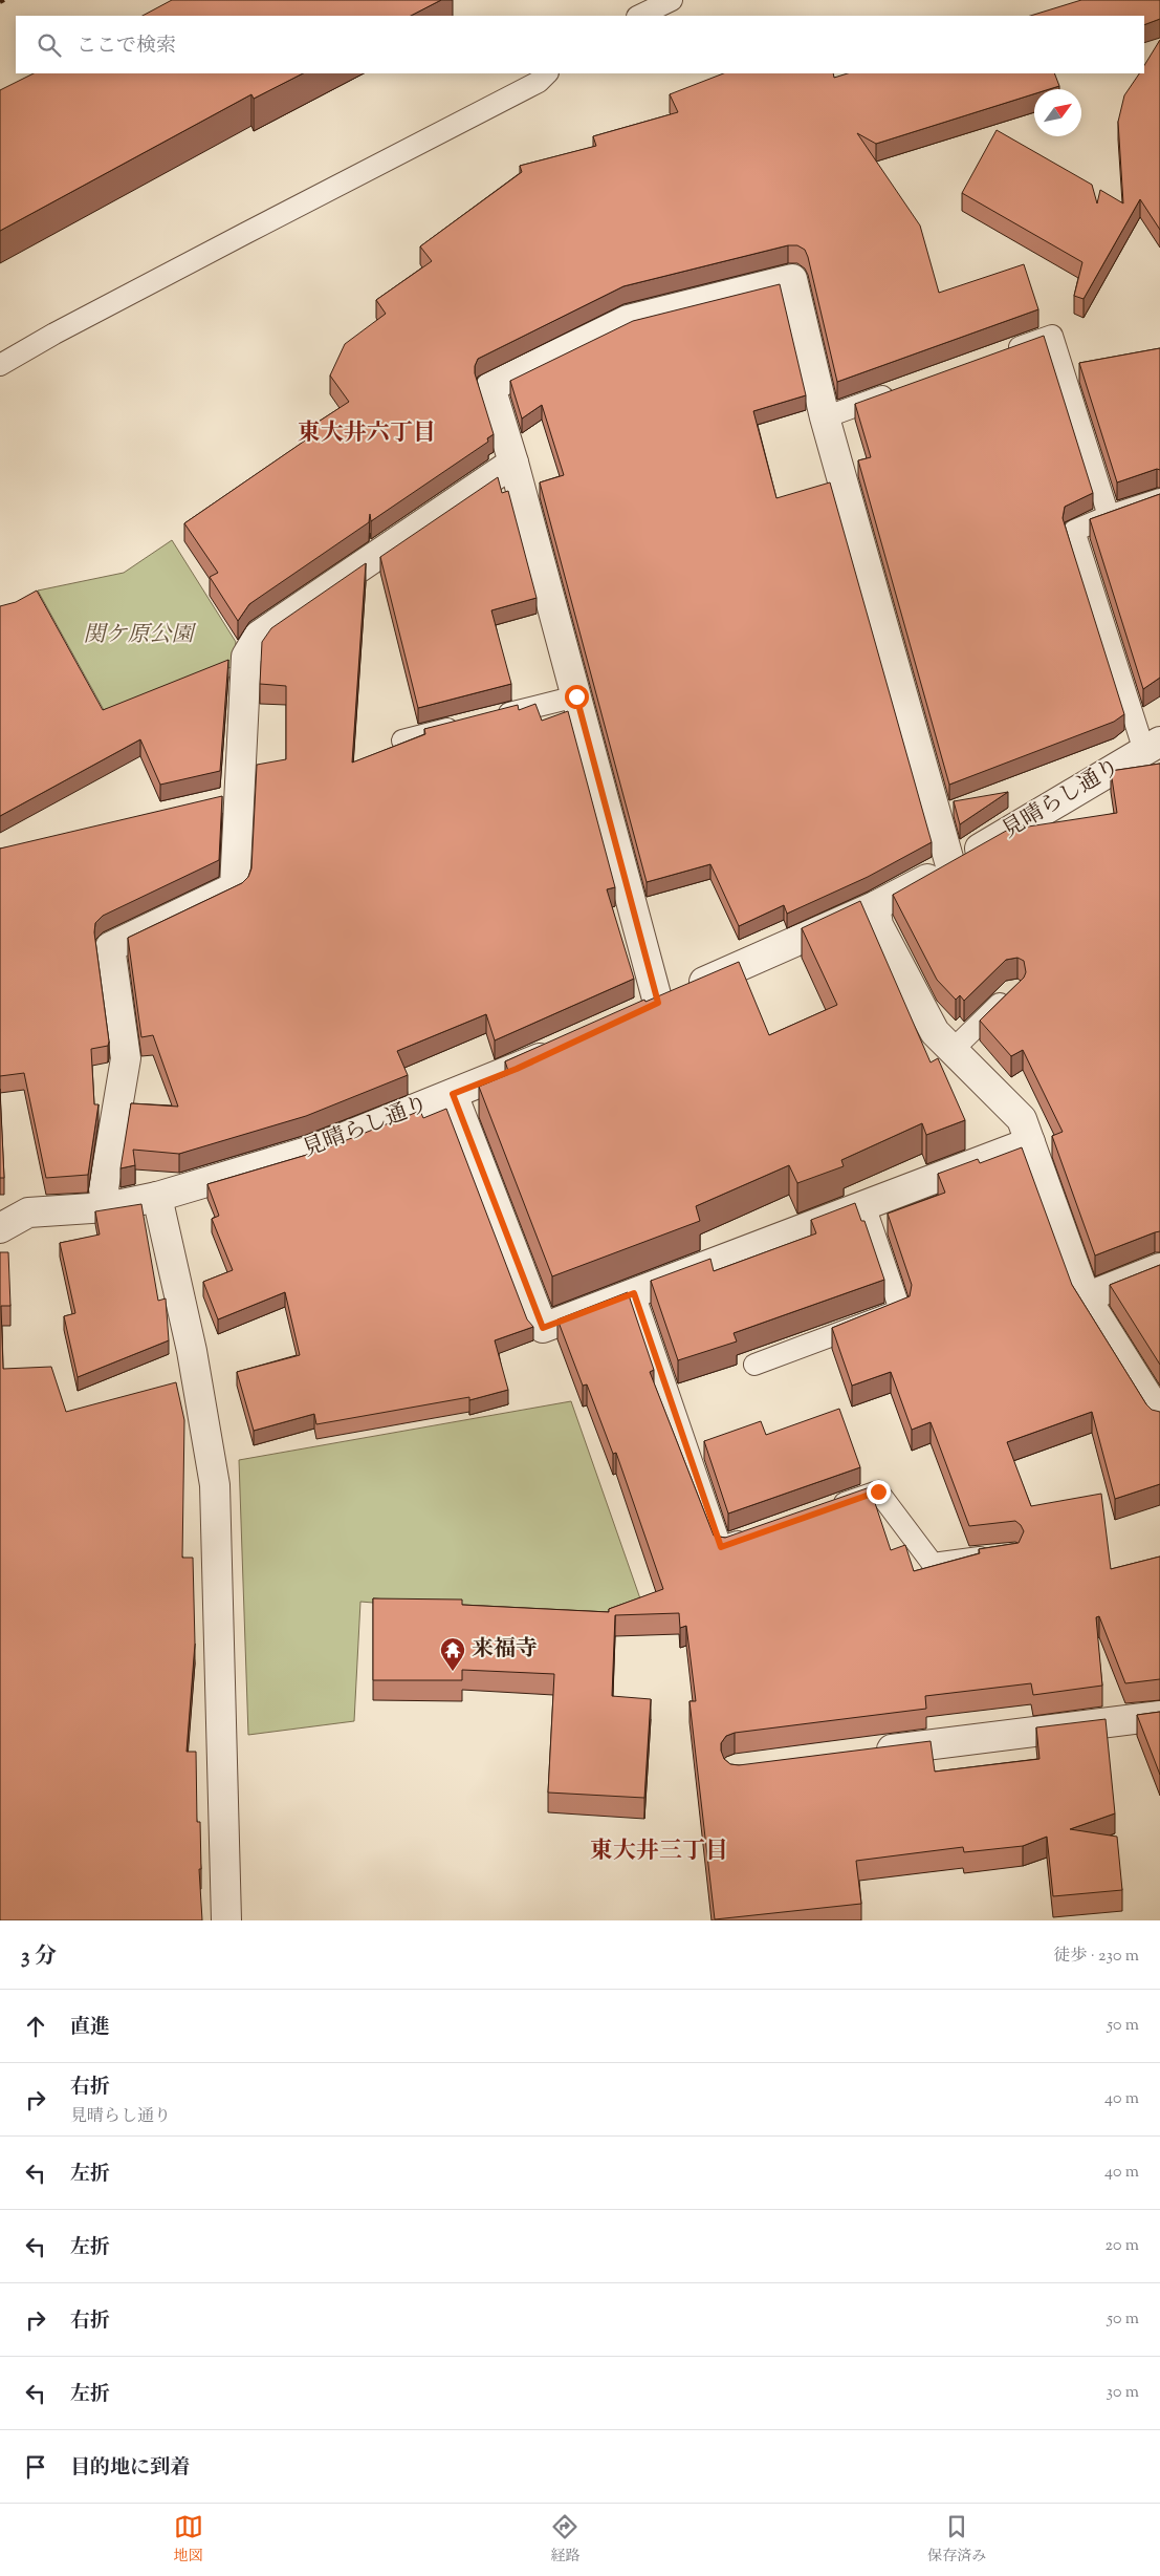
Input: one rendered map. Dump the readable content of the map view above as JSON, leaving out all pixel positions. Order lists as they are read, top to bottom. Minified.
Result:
{"streets":{"street":["見晴らし通り"]},"districts":["東大井六丁目","東大井三丁目"],"parks":["関ケ原公園"],"places":{"temple":["来福寺"]},"north":"top right","page":{"search":"ここで検索","heading":["3 分","徒歩 · 230 m"],"list":[["直進","50 m"],["右折","見晴らし通り","40 m"],["左折","40 m"],["左折","20 m"],["右折","50 m"],["左折","30 m"],"目的地に到着"],"nav":["地図","経路","保存済み"]}}
